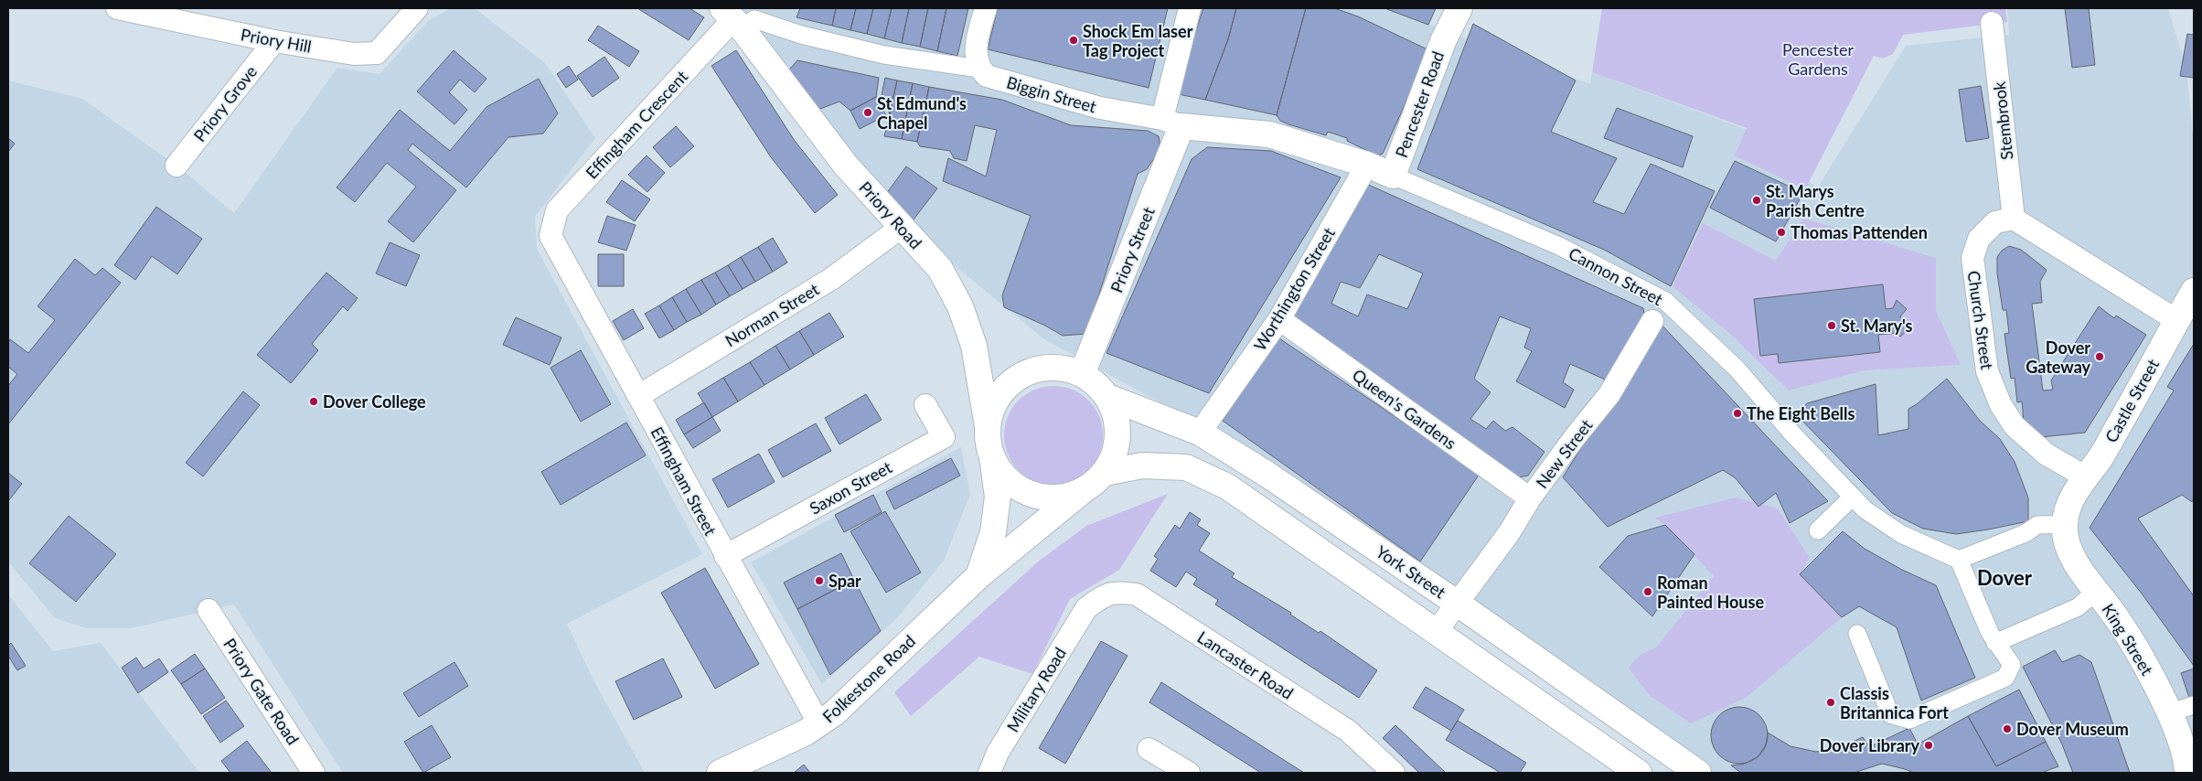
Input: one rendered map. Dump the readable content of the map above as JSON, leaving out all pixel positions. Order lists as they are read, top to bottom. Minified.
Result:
{"streets":{"main road":["Biggin Street","Pencester Road","Priory Road","Priory Street","Castle Street","York Street","King Street","Folkestone Road"],"street":["Priory Hill","Priory Grove","Stembrook","Effingham Crescent","Cannon Street","Worthington Street","Norman Street","Church Street","Queen's Gardens","New Street","Effingham Street","Saxon Street","Lancaster Road","Military Road","Priory Gate Road"]},"crossings":[["Priory Hill","Priory Grove"],["Biggin Street","Pencester Road"],["Biggin Street","Effingham Crescent"],["Biggin Street","Priory Road"],["Biggin Street","Priory Street"],["Biggin Street","Worthington Street"],["Pencester Road","Cannon Street"],["Pencester Road","Worthington Street"],["Stembrook","Church Street"],["Effingham Crescent","Priory Road"],["Effingham Crescent","Effingham Street"],["Priory Road","Priory Street"],["Priory Road","Norman Street"],["Priory Road","York Street"],["Priory Road","Folkestone Road"],["Priory Street","York Street"],["Priory Street","Folkestone Road"],["Cannon Street","New Street"],["Worthington Street","Queen's Gardens"],["Worthington Street","York Street"],["Norman Street","Effingham Street"],["Church Street","Castle Street"],["Castle Street","King Street"],["Queen's Gardens","New Street"],["New Street","York Street"],["Effingham Street","Saxon Street"],["Effingham Street","Folkestone Road"],["York Street","Folkestone Road"],["Lancaster Road","Military Road"]],"districts":["Dover"],"parks":["Pencester Gardens"],"places":["Shock Em laser Tag Project","St Edmund's Chapel","St. Marys Parish Centre","Thomas Pattenden","St. Mary's","Dover Gateway","Dover College","The Eight Bells","Spar","Roman Painted House","Classis Britannica Fort","Dover Museum","Dover Library"]}
